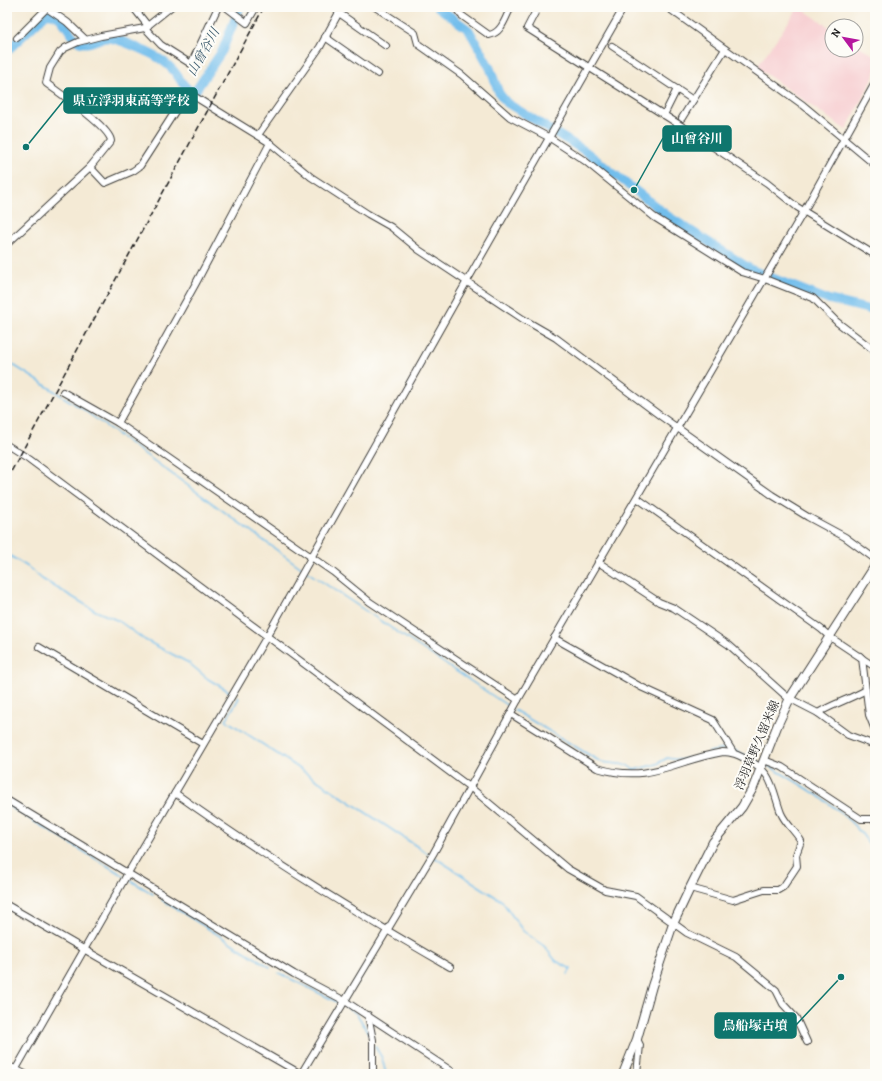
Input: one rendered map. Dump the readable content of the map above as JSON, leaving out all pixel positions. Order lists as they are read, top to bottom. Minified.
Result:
{"streets":{"main road":["浮羽草野久留米線"]},"water":["山曾谷川"],"places":["県立浮羽東高等学校","山曾谷川","鳥船塚古墳"],"north":"top left"}
